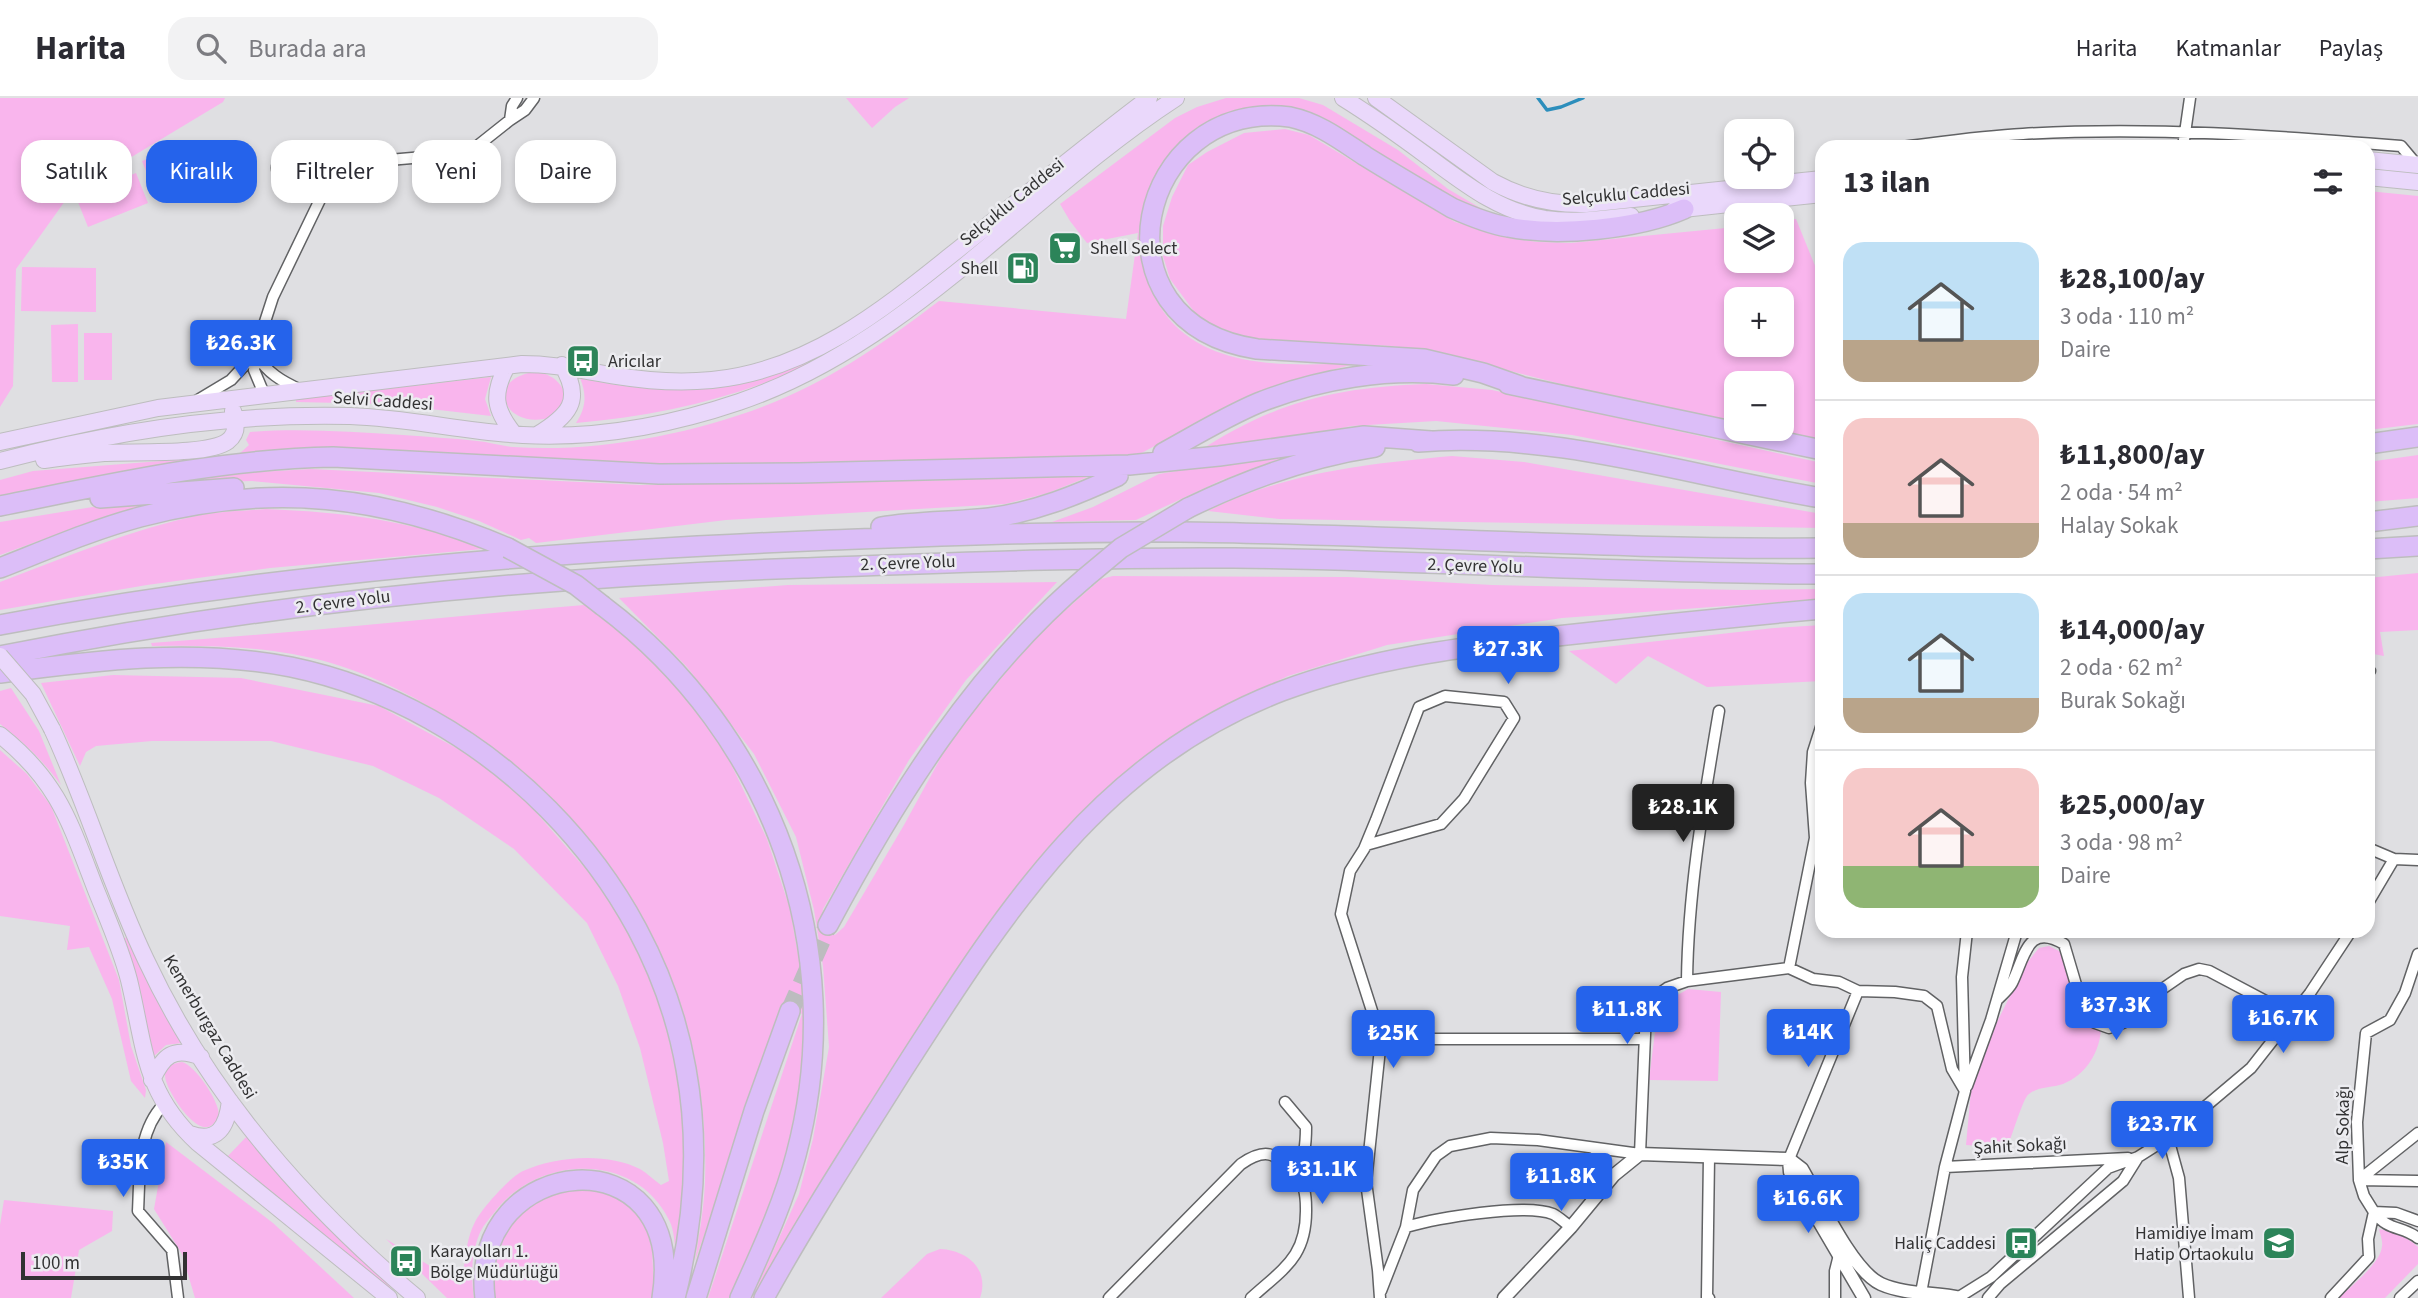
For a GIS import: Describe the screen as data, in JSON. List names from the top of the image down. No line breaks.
{"streets":{"highway":["2. Çevre Yolu"],"main road":["Selçuklu Caddesi","Selvi Caddesi","Kemerburgaz Caddesi"],"street":["Alp Sokağı","Şahit Sokağı"]},"crossings":[["Selçuklu Caddesi","Selvi Caddesi"],["2. Çevre Yolu","Kemerburgaz Caddesi"]],"places":{"supermarket":["Shell Select"],"fuel station":["Shell"],"bus stop":["Aricılar","Haliç Caddesi","Karayolları 1. Bölge Müdürlüğü"],"school or university":["Hamidiye İmam Hatip Ortaokulu"]},"scale_bar":"100 m","page":{"header":"Harita","search":"Burada ara","nav":["Harita","Katmanlar","Paylaş"],"map_buttons":["+","−"],"chip":["Satılık","Kiralık","Filtreler","Yeni","Daire"],"heading":"13 ilan","list":[{"name":"₺28,100/ay","note":"3 oda · 110 m² · Daire"},{"name":"₺11,800/ay","note":"2 oda · 54 m² · Halay Sokak"},{"name":"₺14,000/ay","note":"2 oda · 62 m² · Burak Sokağı"},{"name":"₺25,000/ay","note":"3 oda · 98 m² · Daire"}],"price":["₺26.3K","₺27.3K","₺28.1K","₺37.3K","₺11.8K","₺16.7K","₺14K","₺25K","₺23.7K","₺35K","₺31.1K","₺11.8K","₺16.6K"],"scale":"100 m"}}
